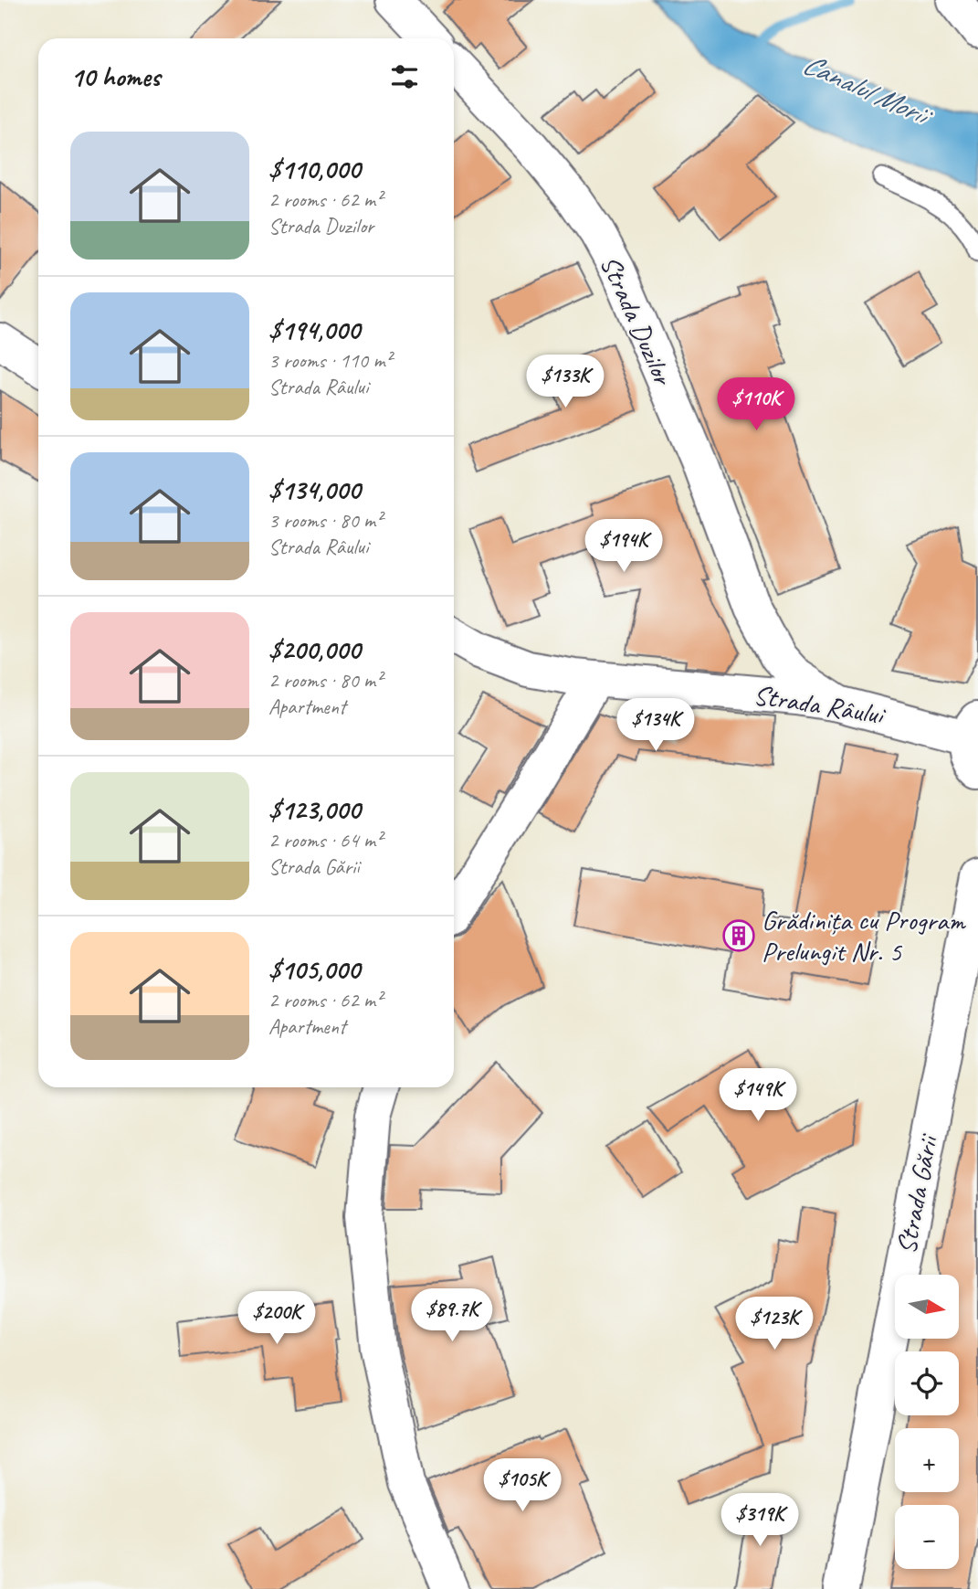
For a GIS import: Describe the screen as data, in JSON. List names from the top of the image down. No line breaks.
{"streets":{"street":["Strada Duzilor","Strada Râului","Strada Gării"]},"crossings":[["Strada Duzilor","Strada Râului"]],"water":["Canalul Morii"],"places":{"building":["Grădinița cu Program Prelungit Nr. 5"]},"north":"right","page":{"heading":"10 homes","list":[{"name":"$110,000","note":"2 rooms · 62 m² · Strada Duzilor"},{"name":"$194,000","note":"3 rooms · 110 m² · Strada Râului"},{"name":"$134,000","note":"3 rooms · 80 m² · Strada Râului"},{"name":"$200,000","note":"2 rooms · 80 m² · Apartment"},{"name":"$123,000","note":"2 rooms · 64 m² · Strada Gării"},{"name":"$105,000","note":"2 rooms · 62 m² · Apartment"}],"price":["$133K","$110K","$194K","$134K","$149K","$89.7K","$200K","$123K","$105K","$319K"],"map_buttons":["+","−"]}}
